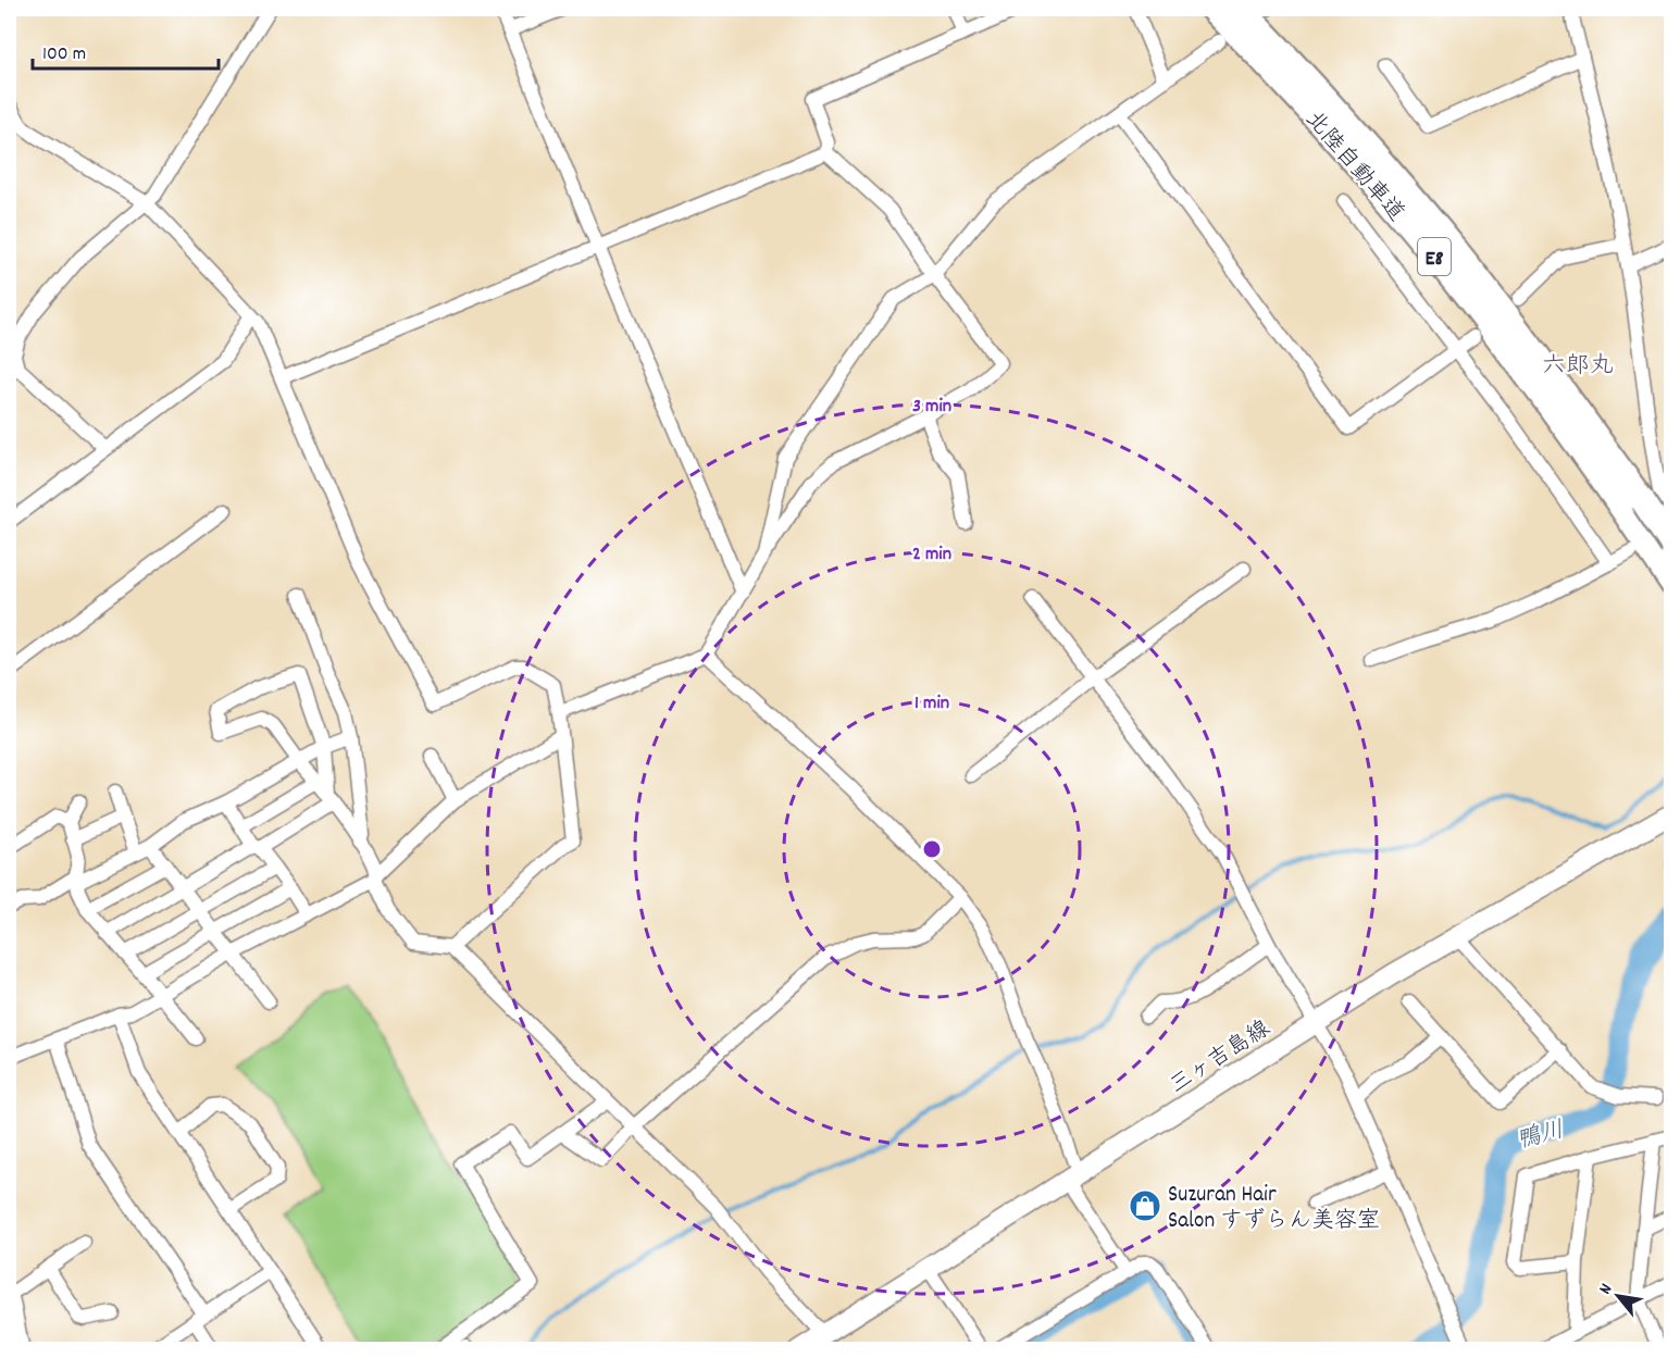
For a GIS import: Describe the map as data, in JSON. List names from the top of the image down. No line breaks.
{"streets":{"highway":["北陸自動車道","E8"],"main road":["三ヶ吉島線"]},"districts":["六郎丸"],"water":["鴨川"],"places":{"shop":["Suzuran Hair Salon すずらん美容室"]},"scale_bar":"100 m","north":"top left","rings":["3 min","2 min","1 min"]}
